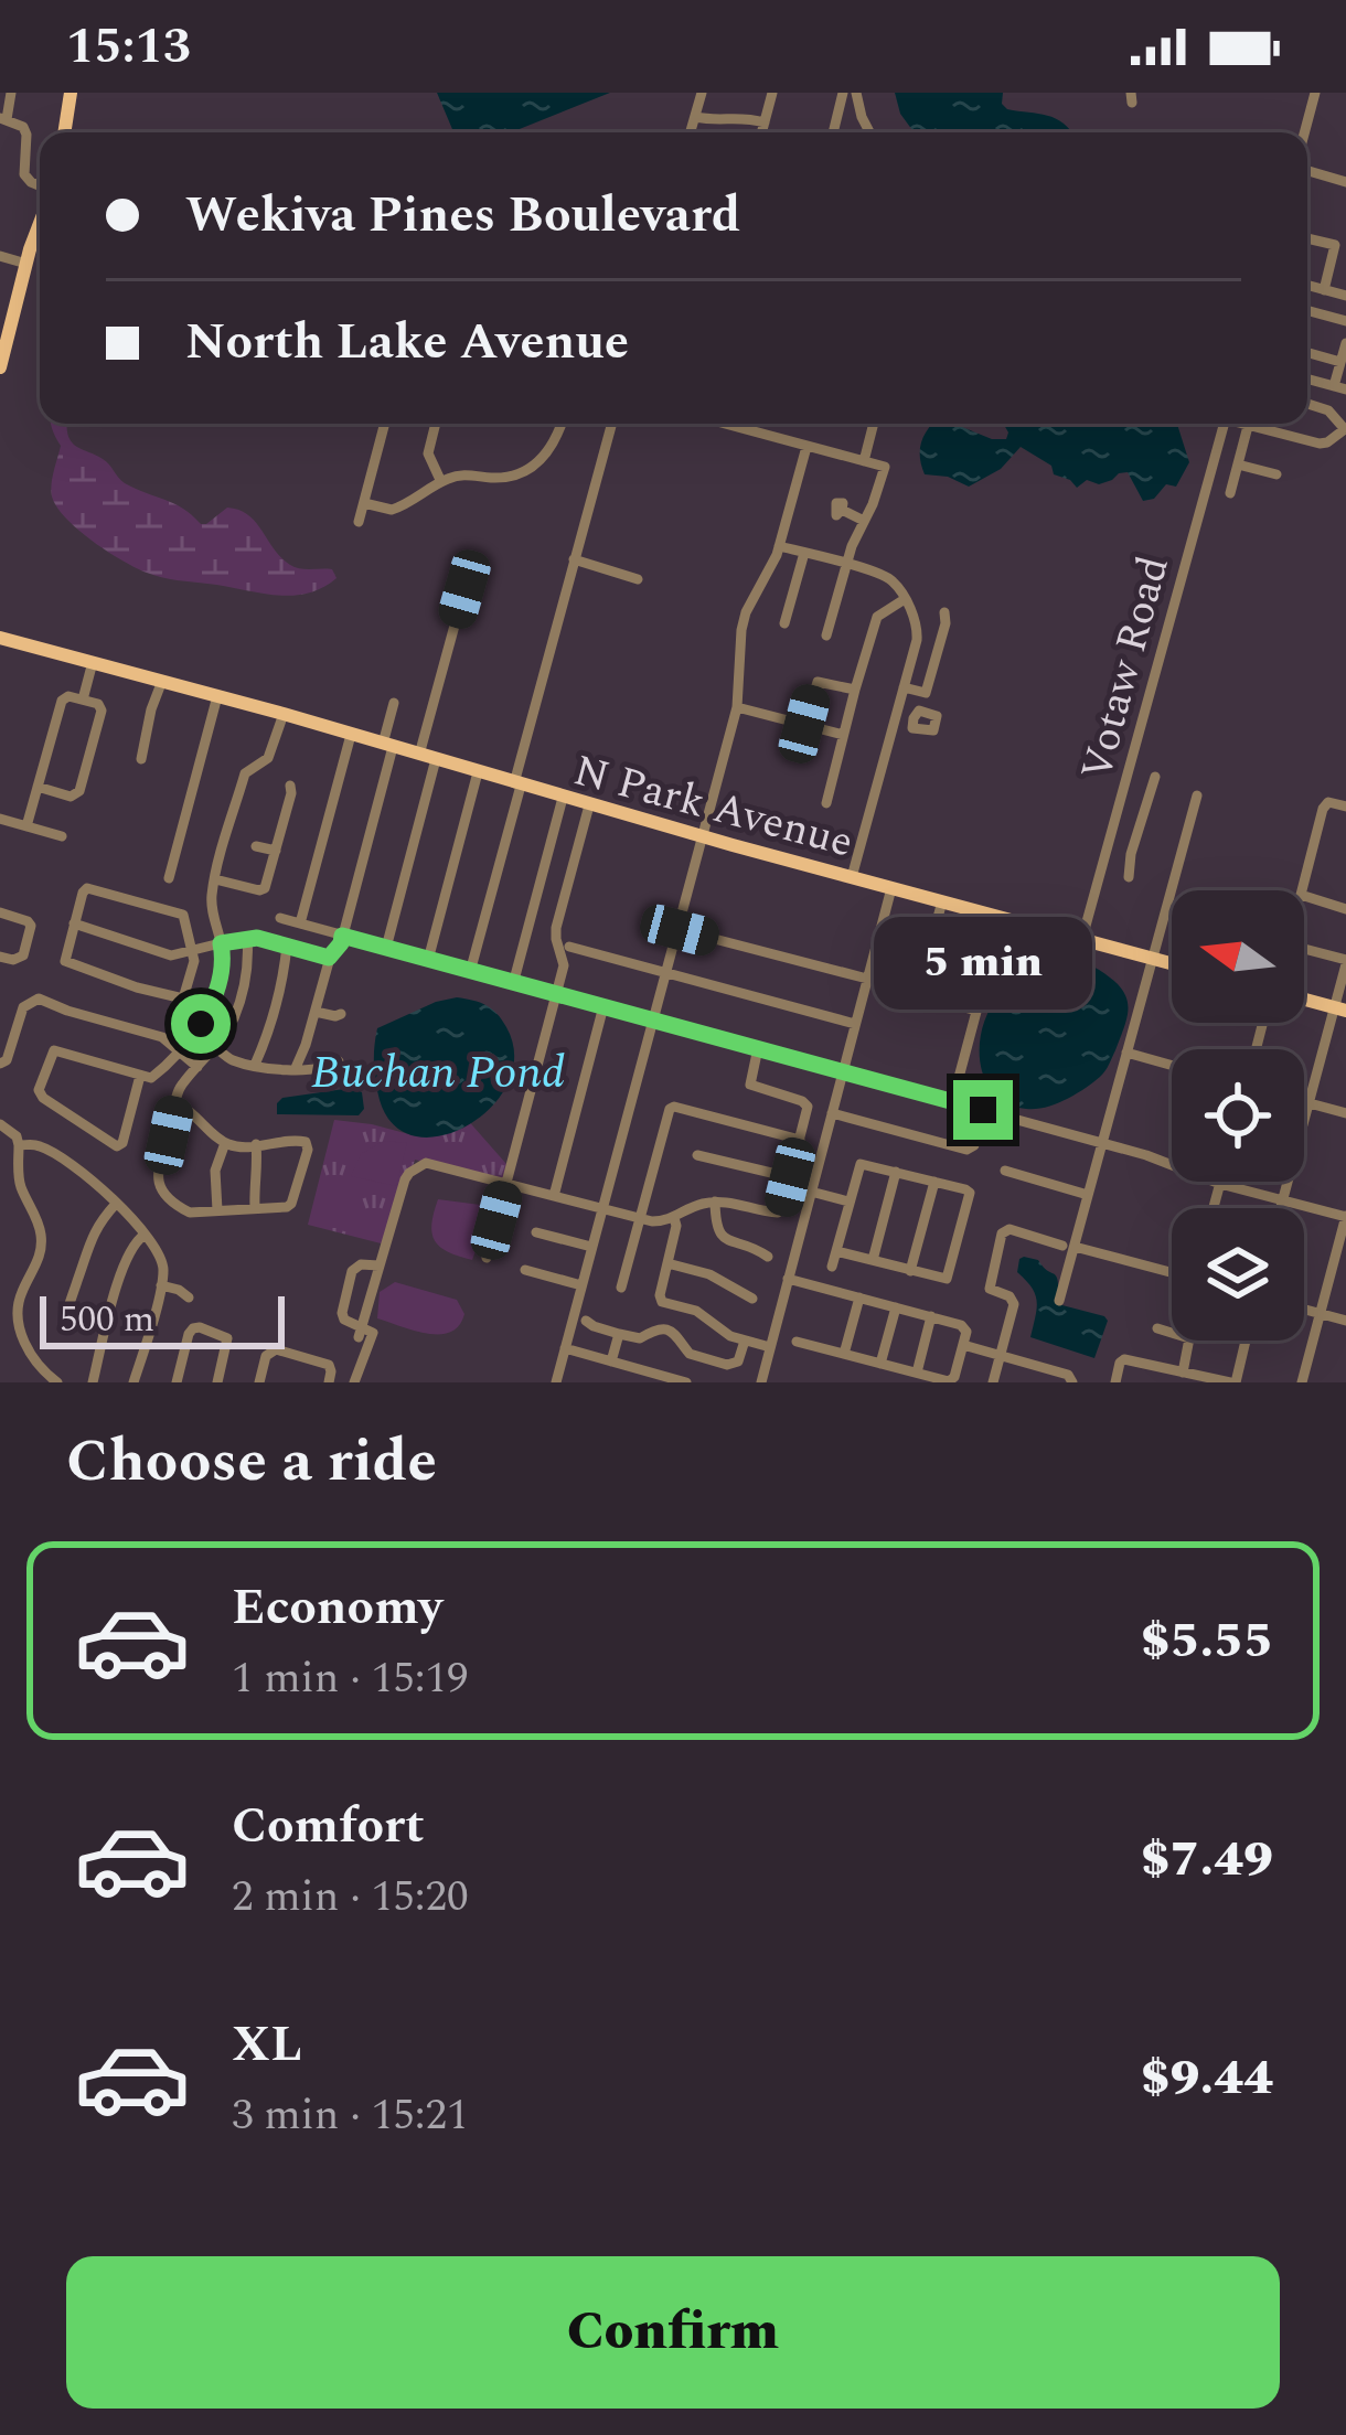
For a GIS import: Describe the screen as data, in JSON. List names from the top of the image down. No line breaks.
{"streets":{"main road":["N Park Avenue"],"street":["Votaw Road"]},"crossings":[["Votaw Road","N Park Avenue"]],"water":["Buchan Pond"],"scale_bar":"500 m","north":"left","page":{"status":"15:13","banner":["Wekiva Pines Boulevard","North Lake Avenue"],"bubble":"5 min","scale":"500 m","heading":"Choose a ride","list":[{"name":"Economy","note":"1 min · 15:19","value":"$5.55"},{"name":"Comfort","note":"2 min · 15:20","value":"$7.49"},{"name":"XL","note":"3 min · 15:21","value":"$9.44"}],"buttons":"Confirm"}}
